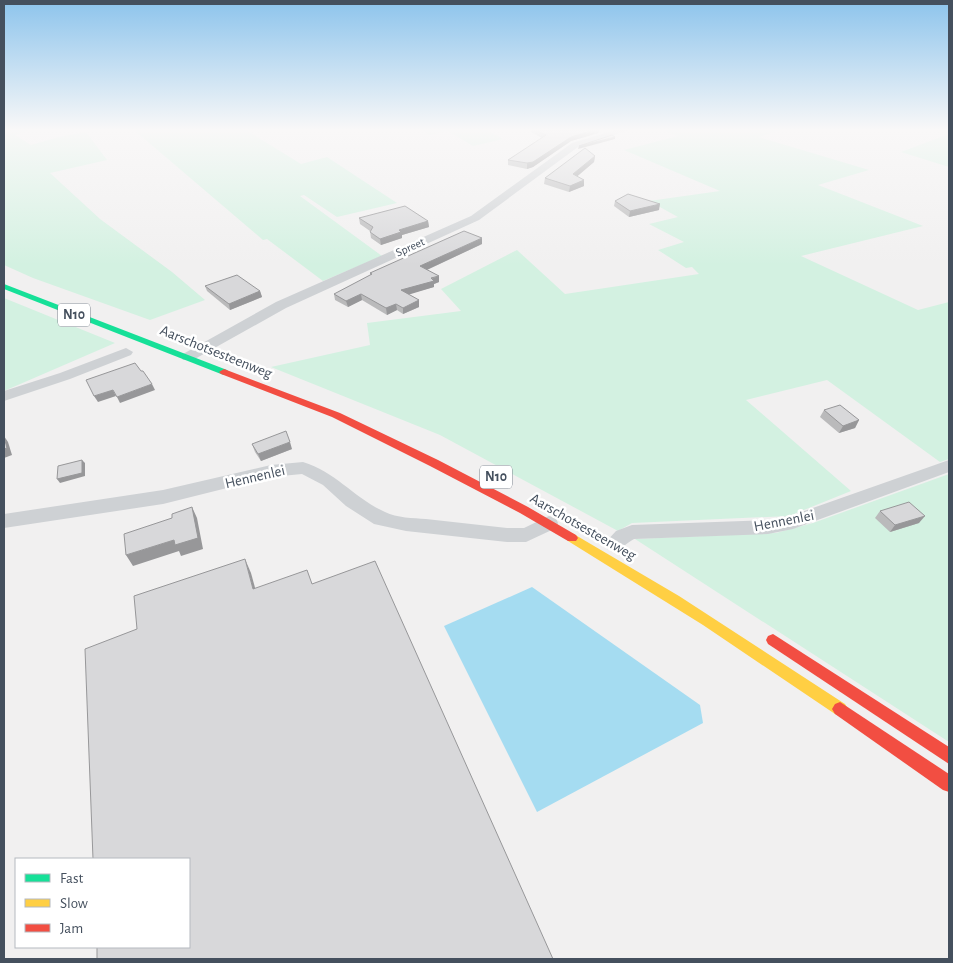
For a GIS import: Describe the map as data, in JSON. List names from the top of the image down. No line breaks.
{"streets":{"main road":["N10","Aarschotsesteenweg"],"street":["Spreet","Hennenlei"]},"crossings":[["Spreet","Aarschotsesteenweg"],["Aarschotsesteenweg","Hennenlei"]],"legend":["Fast","Slow","Jam"]}
